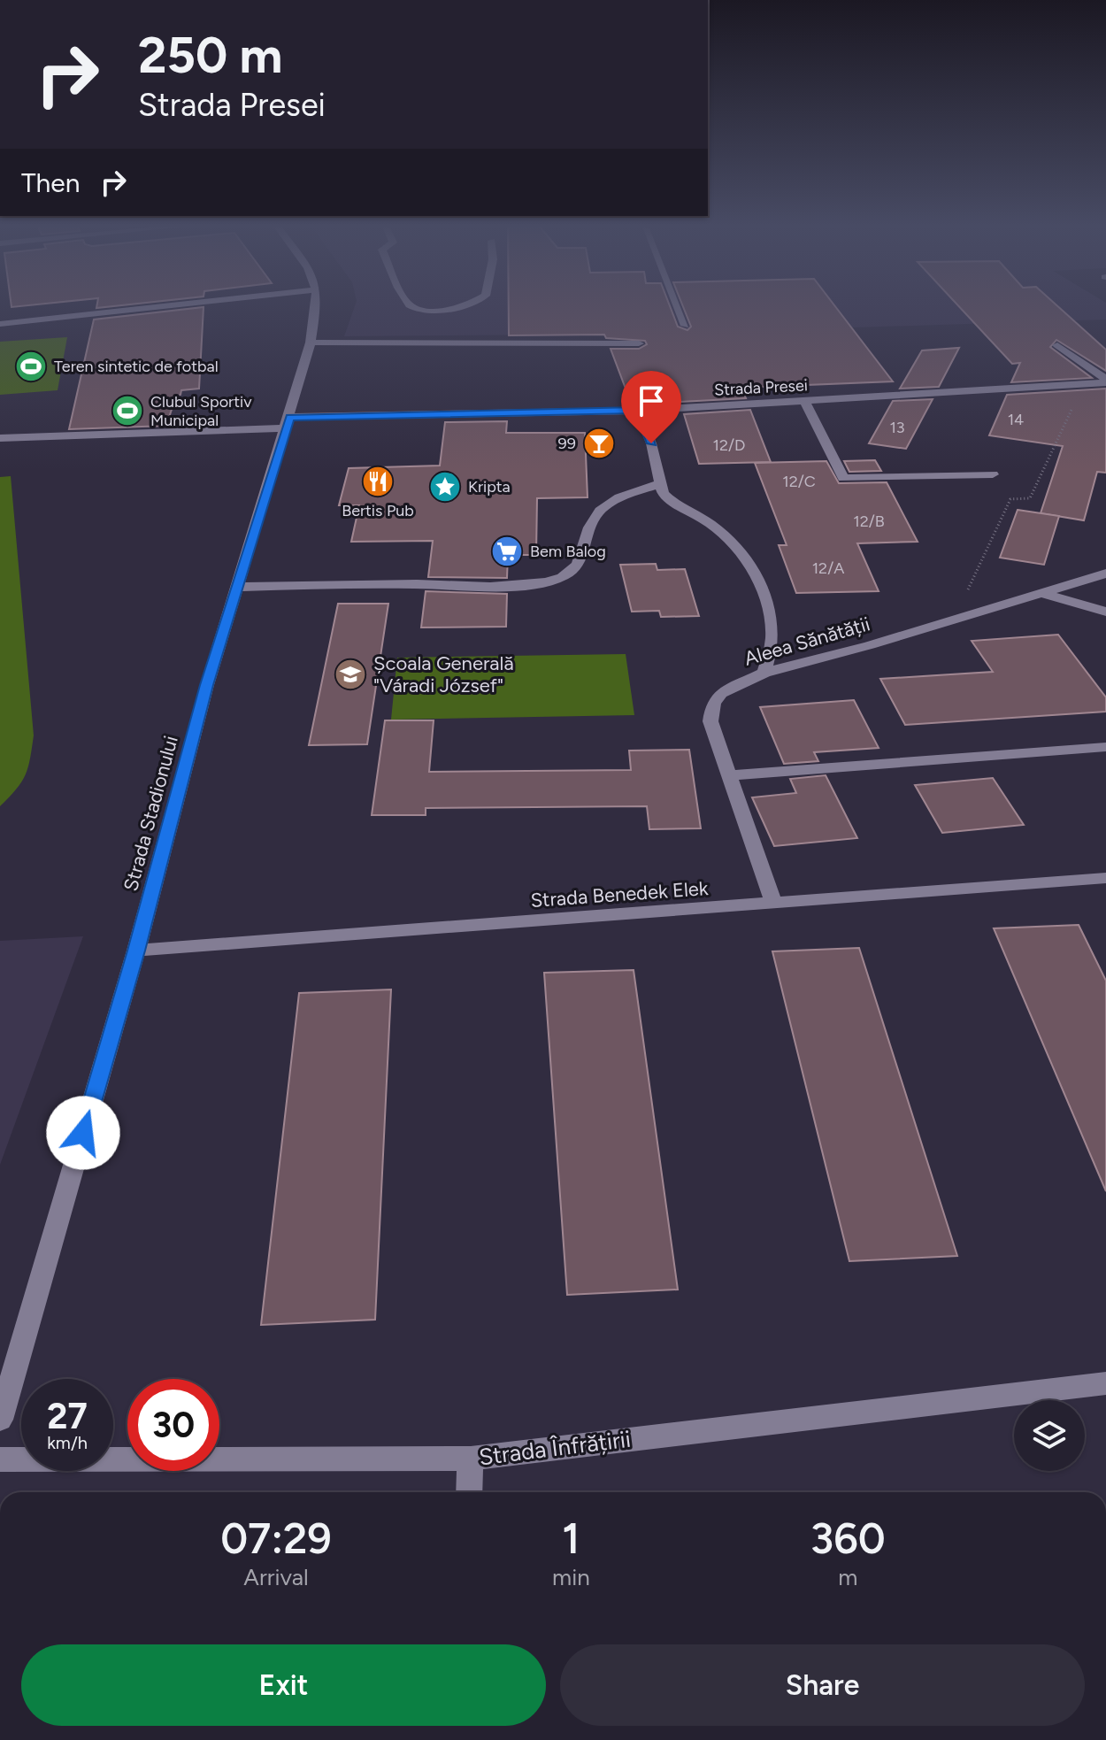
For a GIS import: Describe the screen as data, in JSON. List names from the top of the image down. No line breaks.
{"streets":{"street":["Strada Presei","Aleea Sănătății","Strada Stadionului","Strada Benedek Elek","Strada Înfrățirii"]},"crossings":[["Strada Presei","Strada Stadionului"],["Aleea Sănătății","Strada Benedek Elek"],["Strada Stadionului","Strada Benedek Elek"]],"places":{"sports":["Teren sintetic de fotbal","Clubul Sportiv Municipal"],"bar":["99"],"restaurant":["Bertis Pub"],"place":["Kripta"],"supermarket":["Bem Balog"],"school or university":["Școala Generală \"Váradi József\""]},"house_numbers":["14","13","12/D","12/C","12/B","12/A"],"page":{"turn":["250 m","Strada Presei"],"then":"Then","speed":"27 km/h","limit":"30","eta":["07:29","Arrival","1","min","360","m"],"buttons":["Exit","Share"]}}
